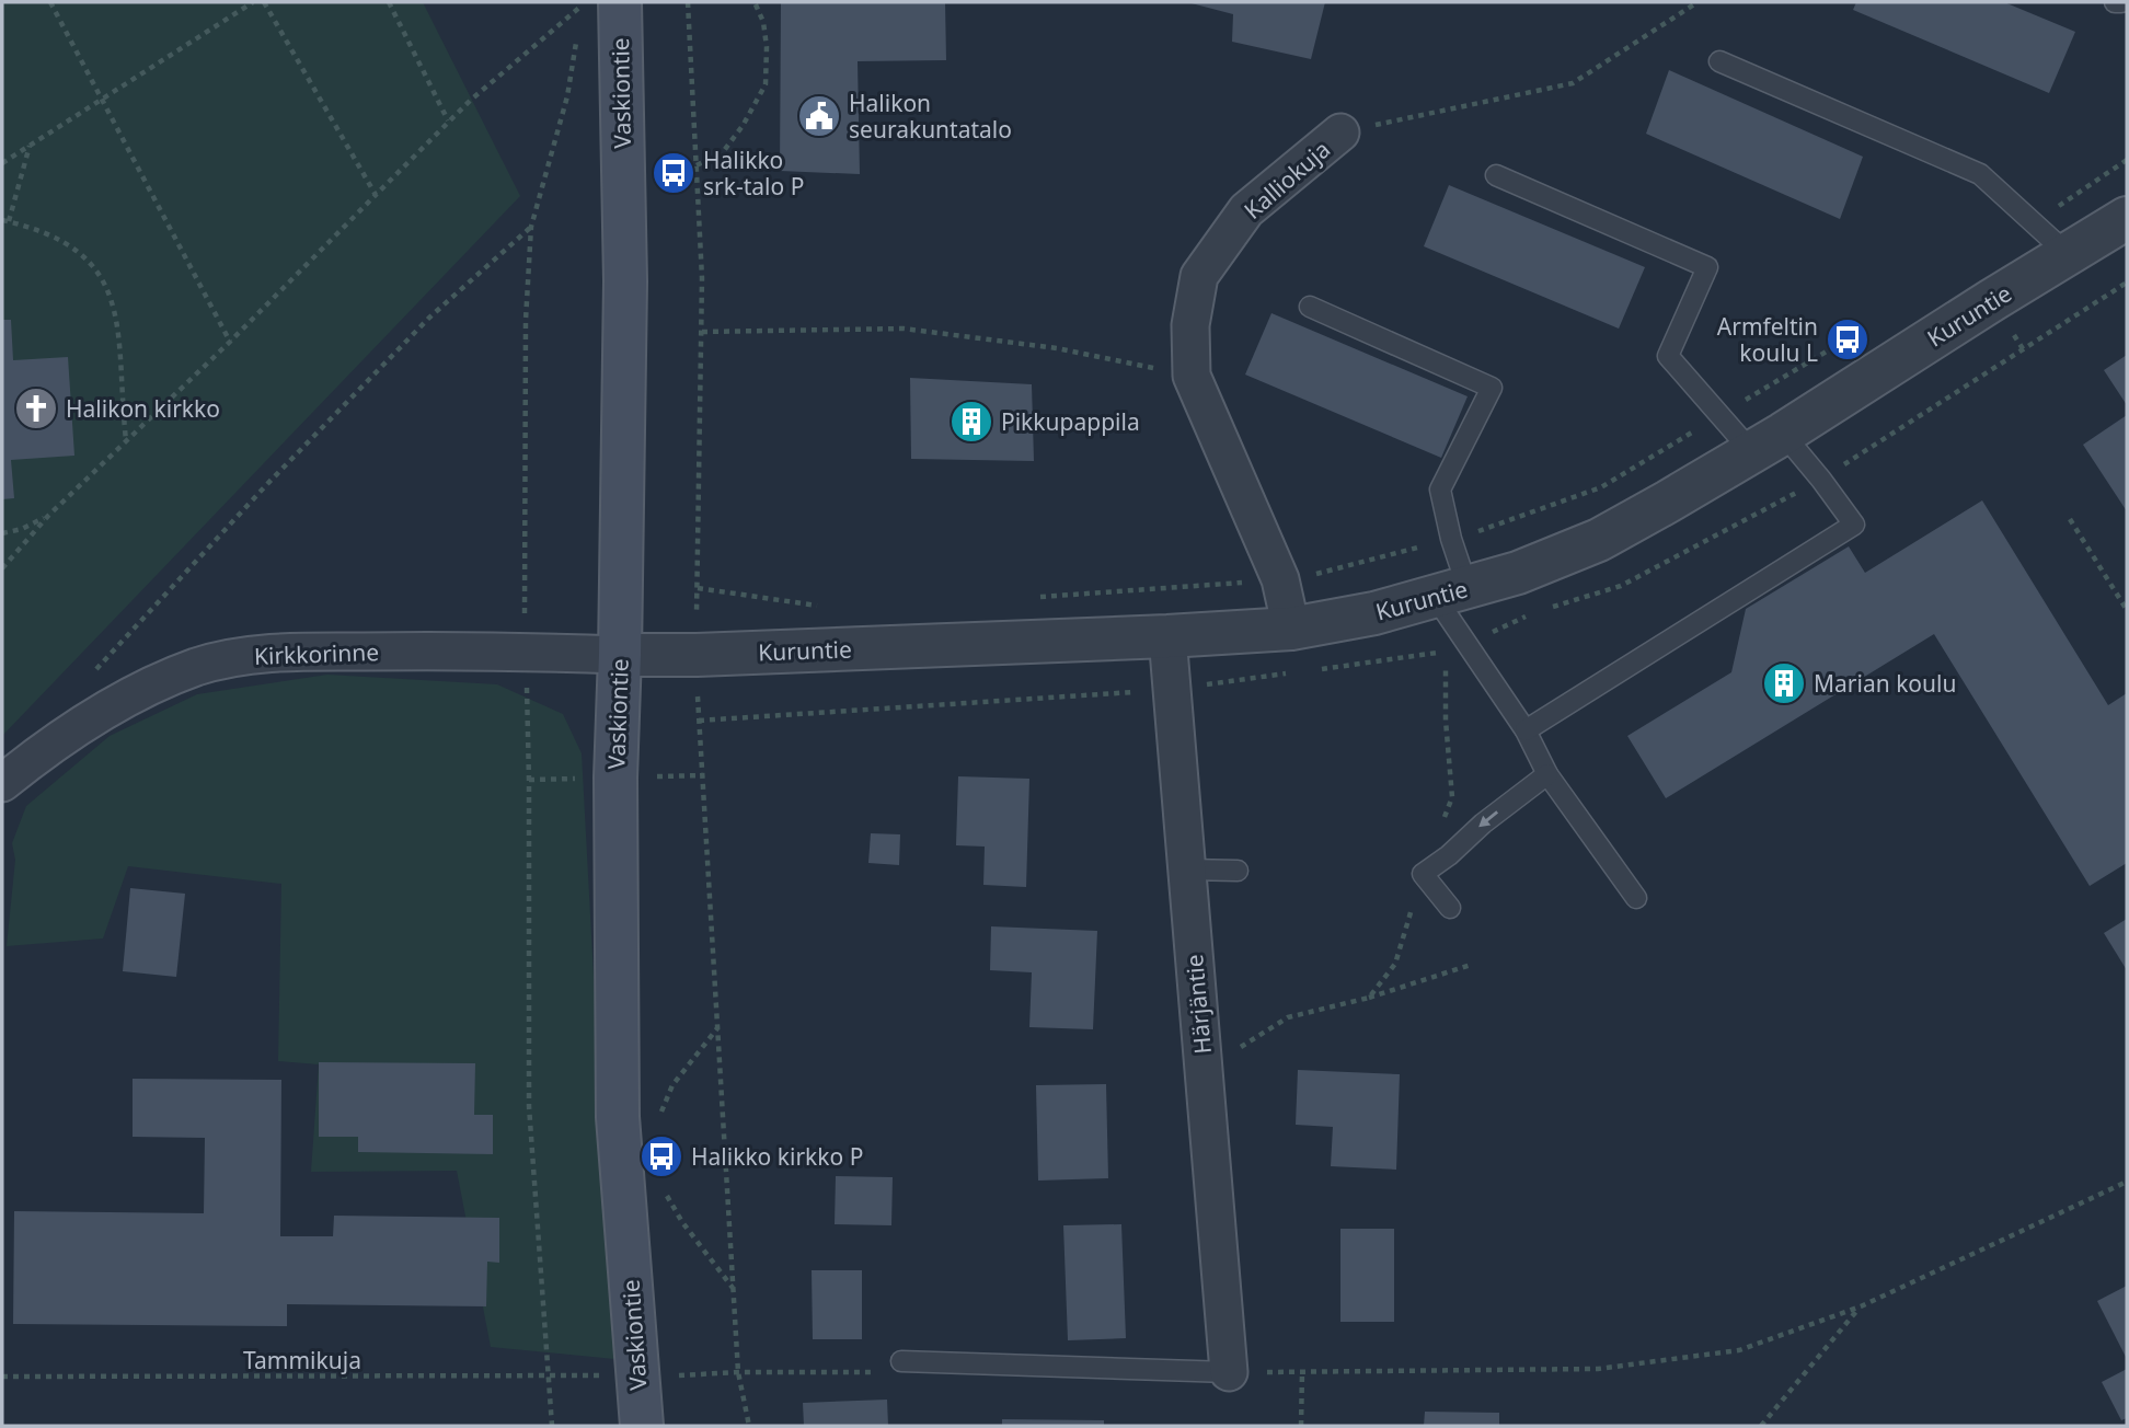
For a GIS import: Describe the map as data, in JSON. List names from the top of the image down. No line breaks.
{"streets":{"main road":["Vaskiontie"],"street":["Kalliokuja","Kuruntie","Kirkkorinne","Härjäntie"],"path":["Tammikuja"]},"crossings":[["Vaskiontie","Kuruntie"],["Vaskiontie","Kirkkorinne"],["Kalliokuja","Kuruntie"],["Kuruntie","Kirkkorinne"],["Kuruntie","Härjäntie"]],"places":{"public building":["Halikon seurakuntatalo"],"bus stop":["Halikko srk-talo P","Armfeltin koulu L","Halikko kirkko P"],"church":["Halikon kirkko"],"building":["Pikkupappila","Marian koulu"]}}
